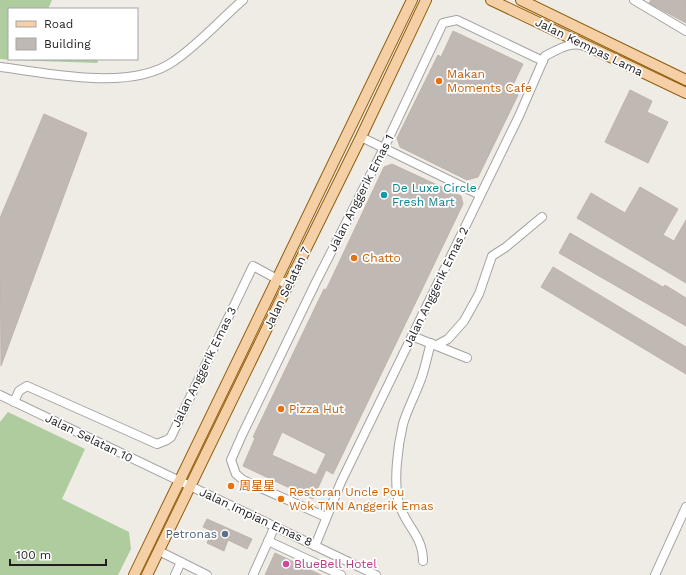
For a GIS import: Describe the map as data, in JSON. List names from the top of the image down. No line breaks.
{"streets":{"main road":["Jalan Kempas Lama","Jalan Selatan 7"],"street":["Jalan Anggerik Emas 1","Jalan Anggerik Emas 2","Jalan Anggerik Emas 3","Jalan Selatan 10","Jalan Impian Emas 8"]},"crossings":[["Jalan Anggerik Emas 1","Jalan Anggerik Emas 2"],["Jalan Anggerik Emas 2","Jalan Impian Emas 8"],["Jalan Selatan 7","Jalan Anggerik Emas 3"],["Jalan Selatan 7","Jalan Selatan 10"],["Jalan Selatan 7","Jalan Impian Emas 8"],["Jalan Anggerik Emas 3","Jalan Selatan 10"],["Jalan Selatan 10","Jalan Impian Emas 8"]],"places":["Makan Moments Cafe","De Luxe Circle Fresh Mart","Chatto","Pizza Hut","周星星","Restoran Uncle Pou Wok TMN Anggerik Emas","Petronas","BlueBell Hotel"],"legend":["Road","Building"],"scale_bar":"100 m"}
